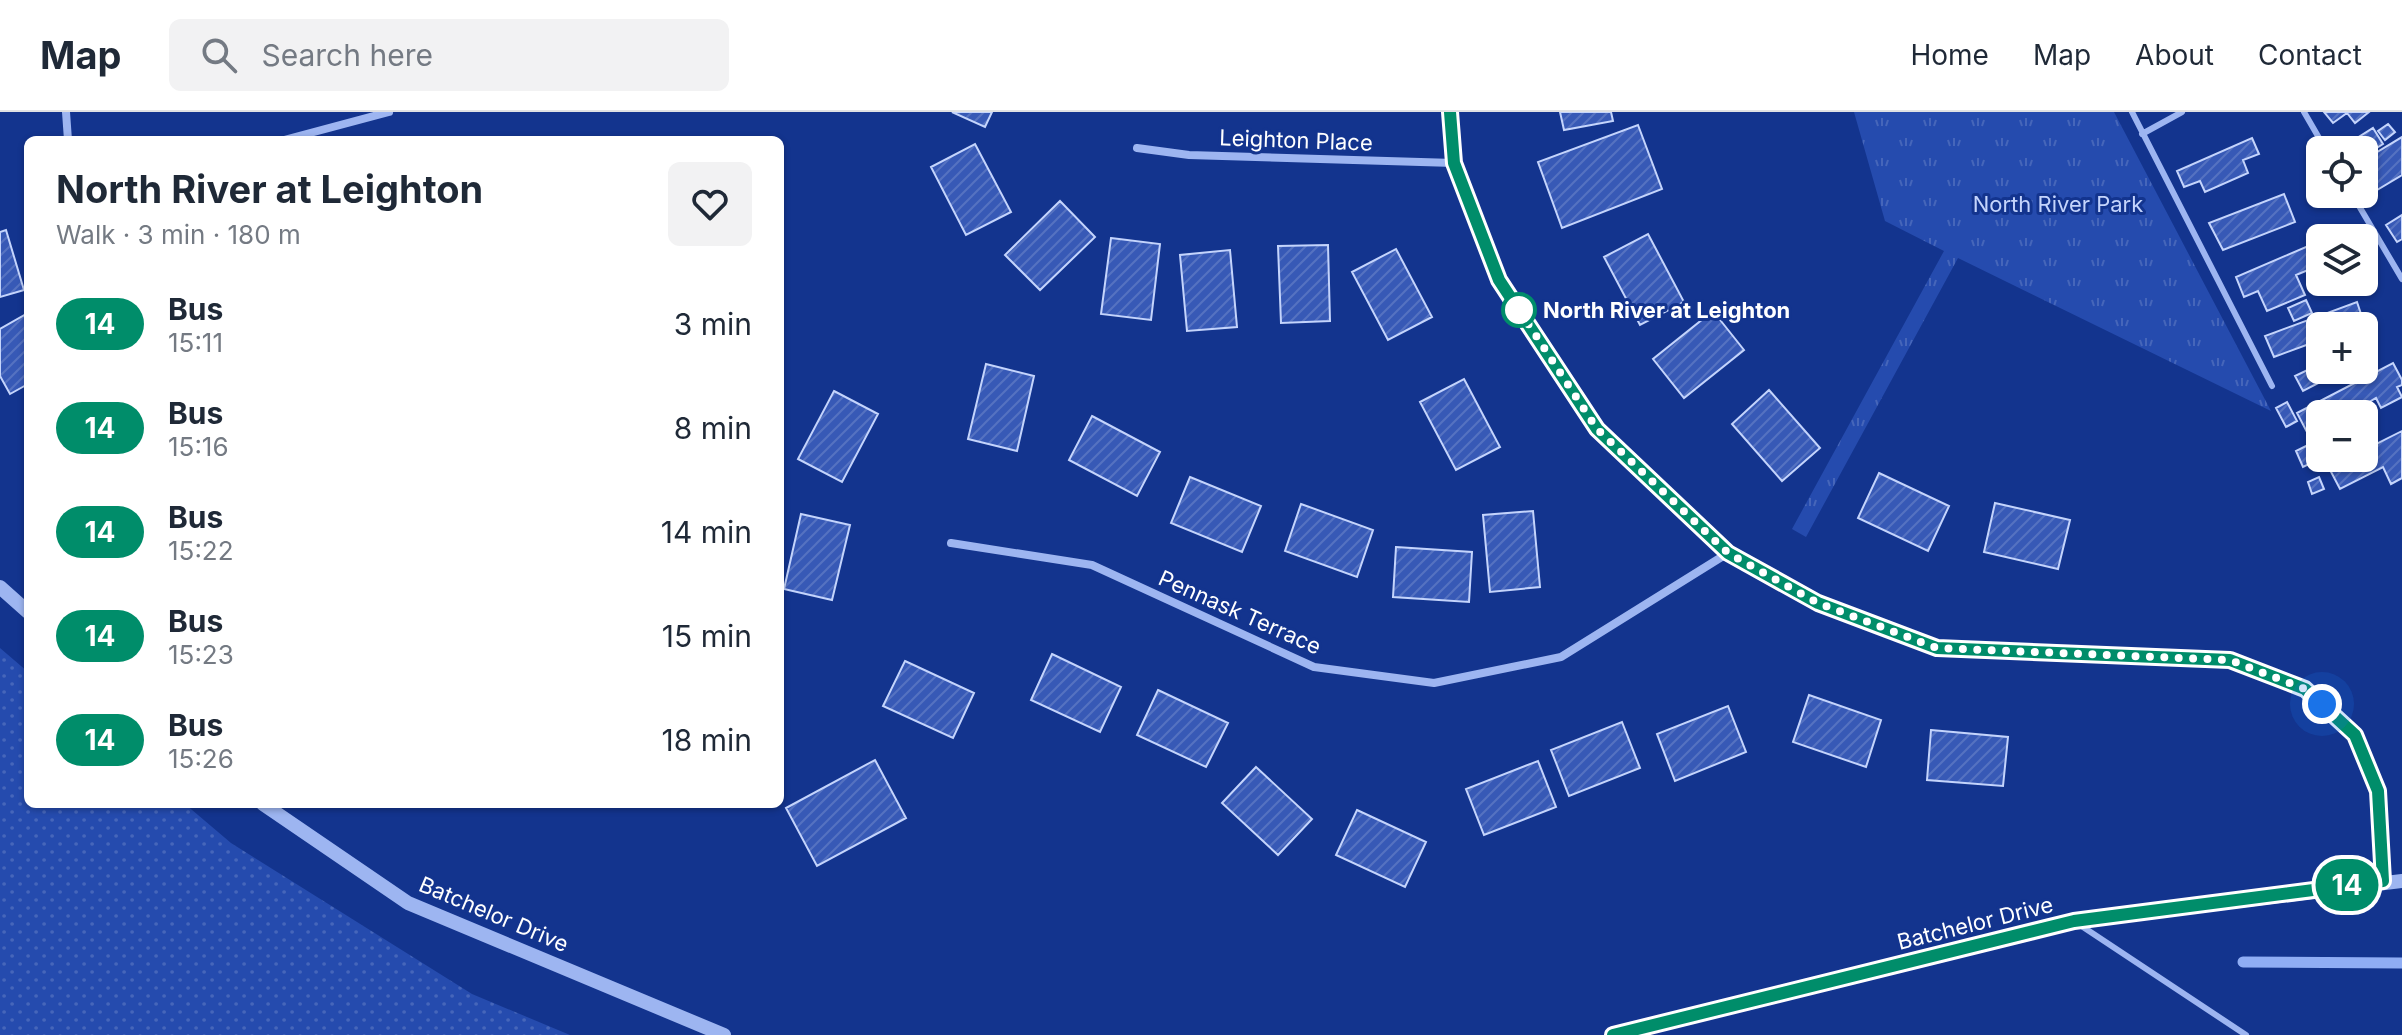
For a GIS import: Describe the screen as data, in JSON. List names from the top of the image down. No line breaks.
{"streets":{"street":["Leighton Place","Pennask Terrace","Batchelor Drive"]},"parks":["North River Park"],"places":["North River at Leighton"],"lines":["bus line 14"],"page":{"header":"Map","search":"Search here","nav":["Home","Map","About","Contact"],"on_map":"14","map_buttons":["+","−"],"heading":["North River at Leighton","Walk · 3 min · 180 m"],"list":[{"mark":"14","name":"Bus","note":"15:11","value":"3 min"},{"mark":"14","name":"Bus","note":"15:16","value":"8 min"},{"mark":"14","name":"Bus","note":"15:22","value":"14 min"},{"mark":"14","name":"Bus","note":"15:23","value":"15 min"},{"mark":"14","name":"Bus","note":"15:26","value":"18 min"}]}}
